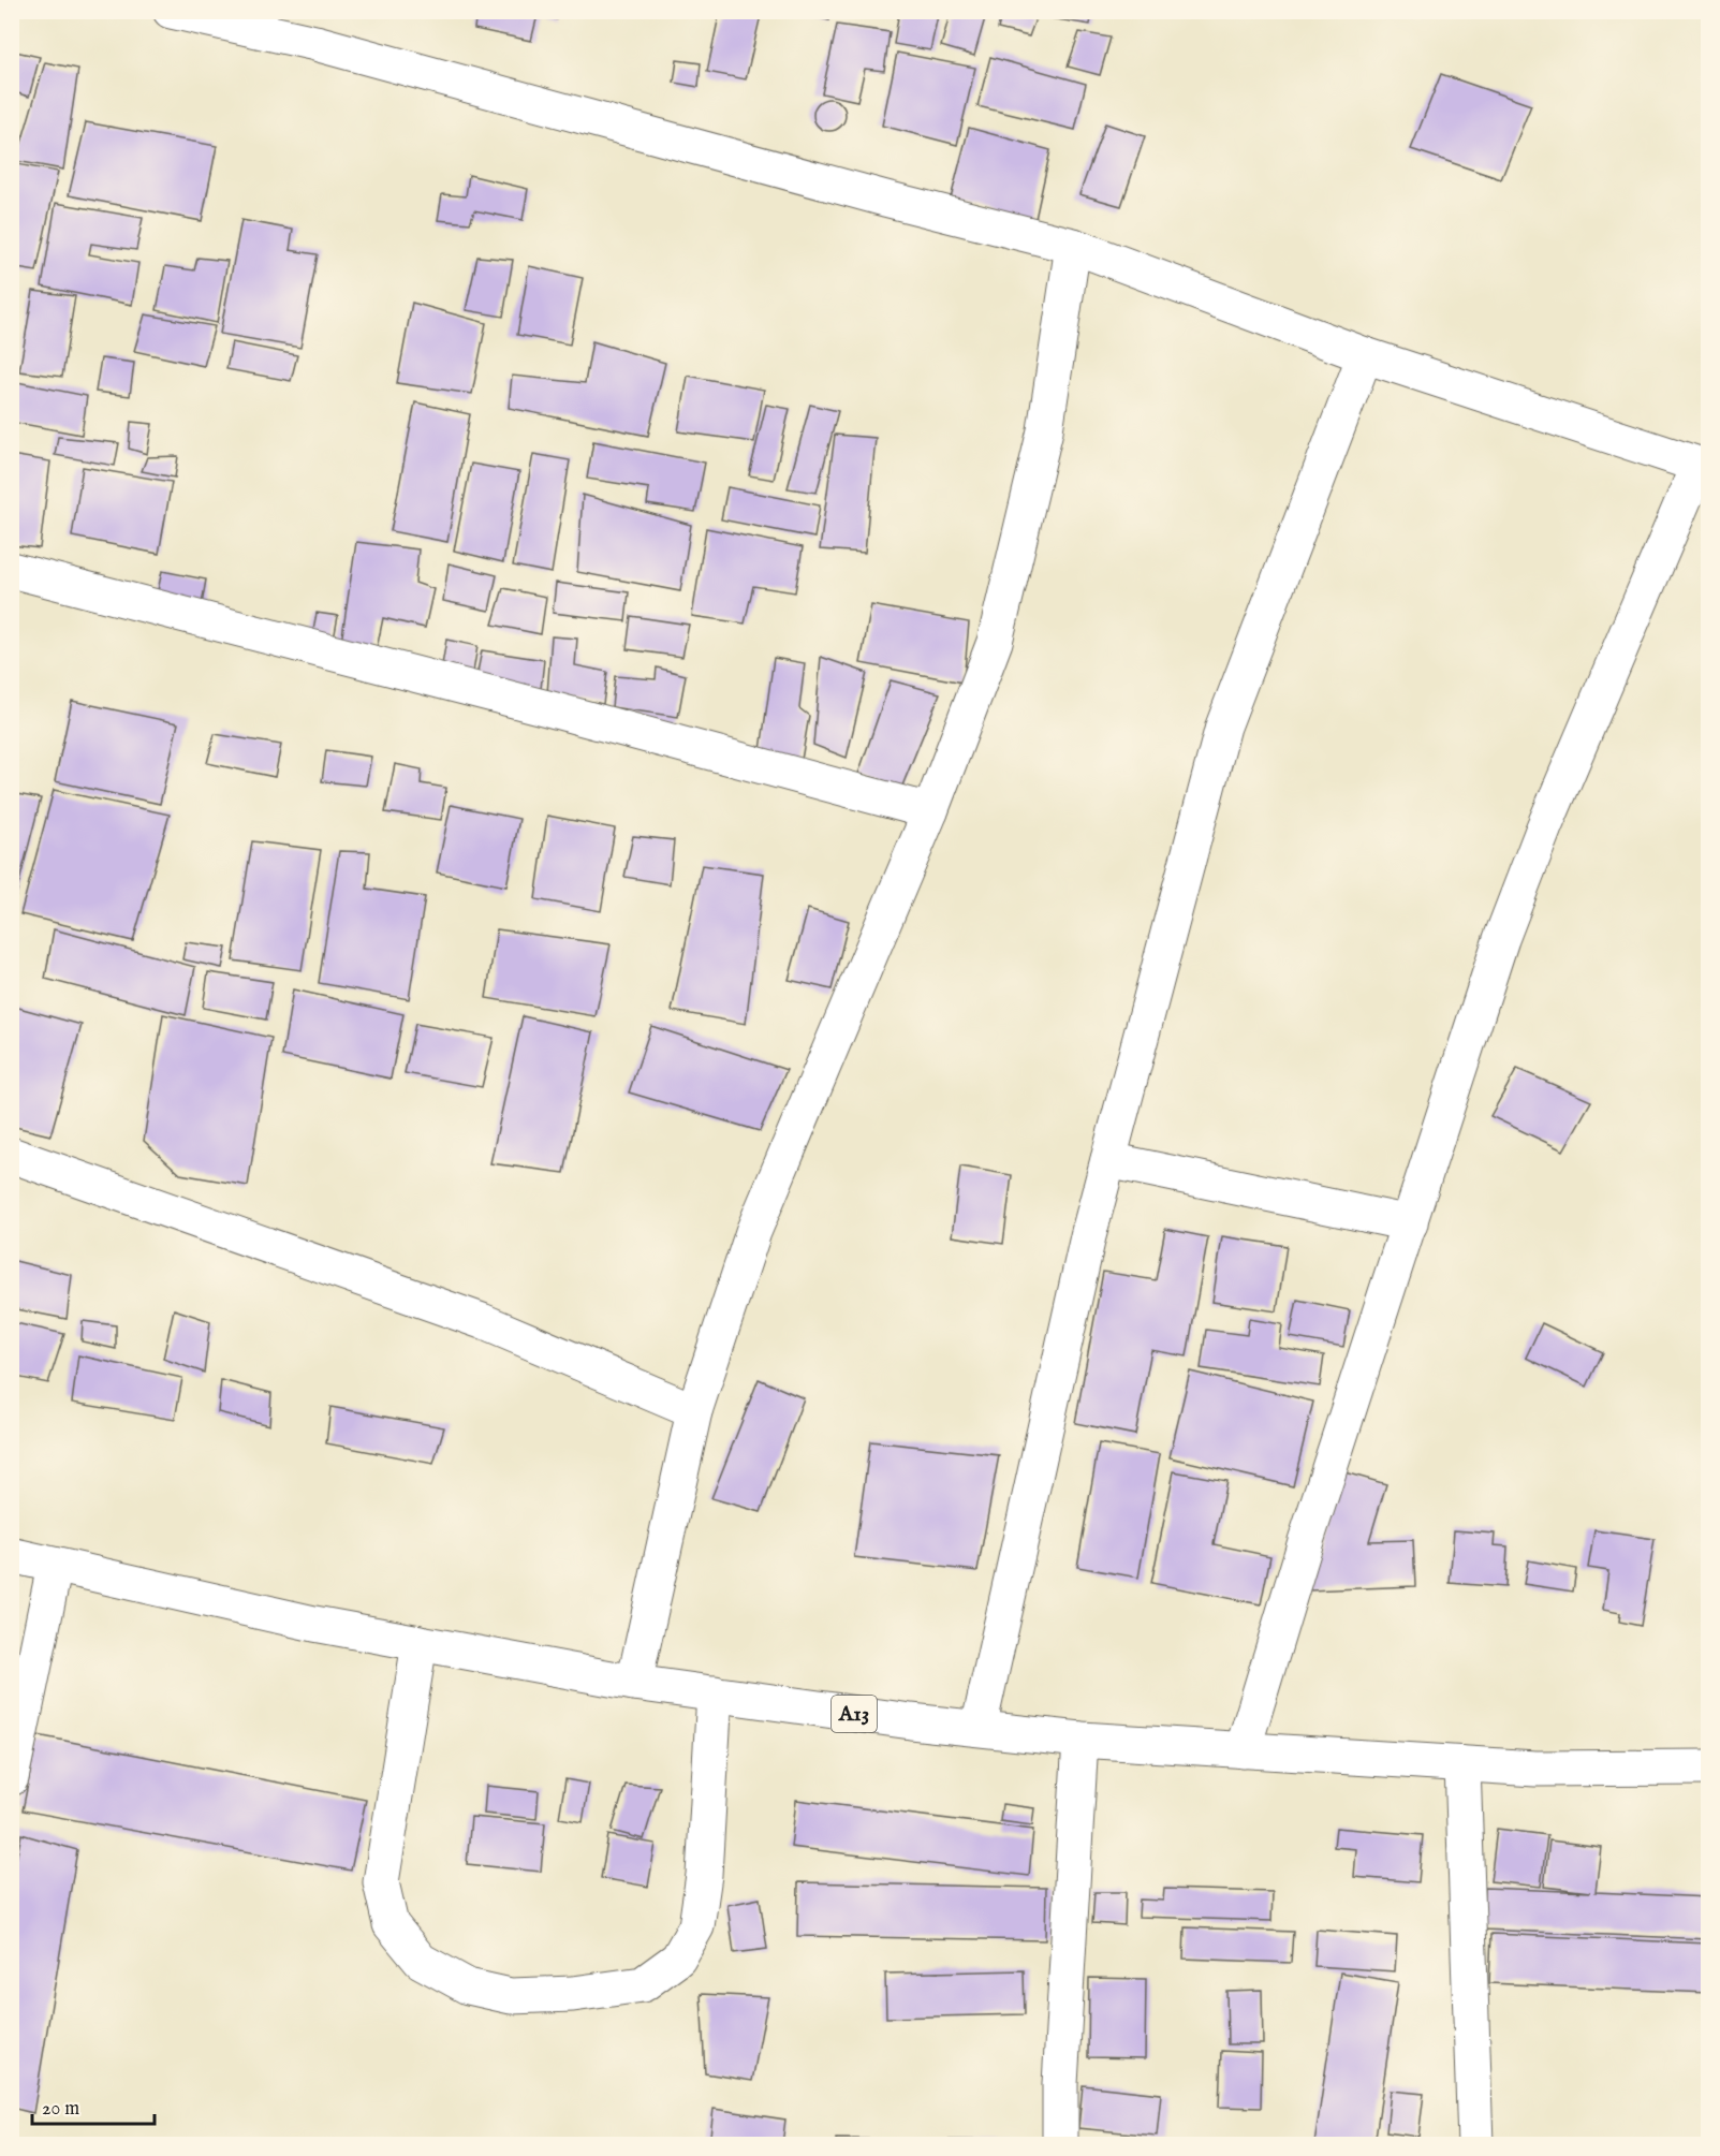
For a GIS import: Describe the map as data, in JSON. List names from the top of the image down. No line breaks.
{"streets":{"main road":["A13"]},"scale_bar":"20 m"}
